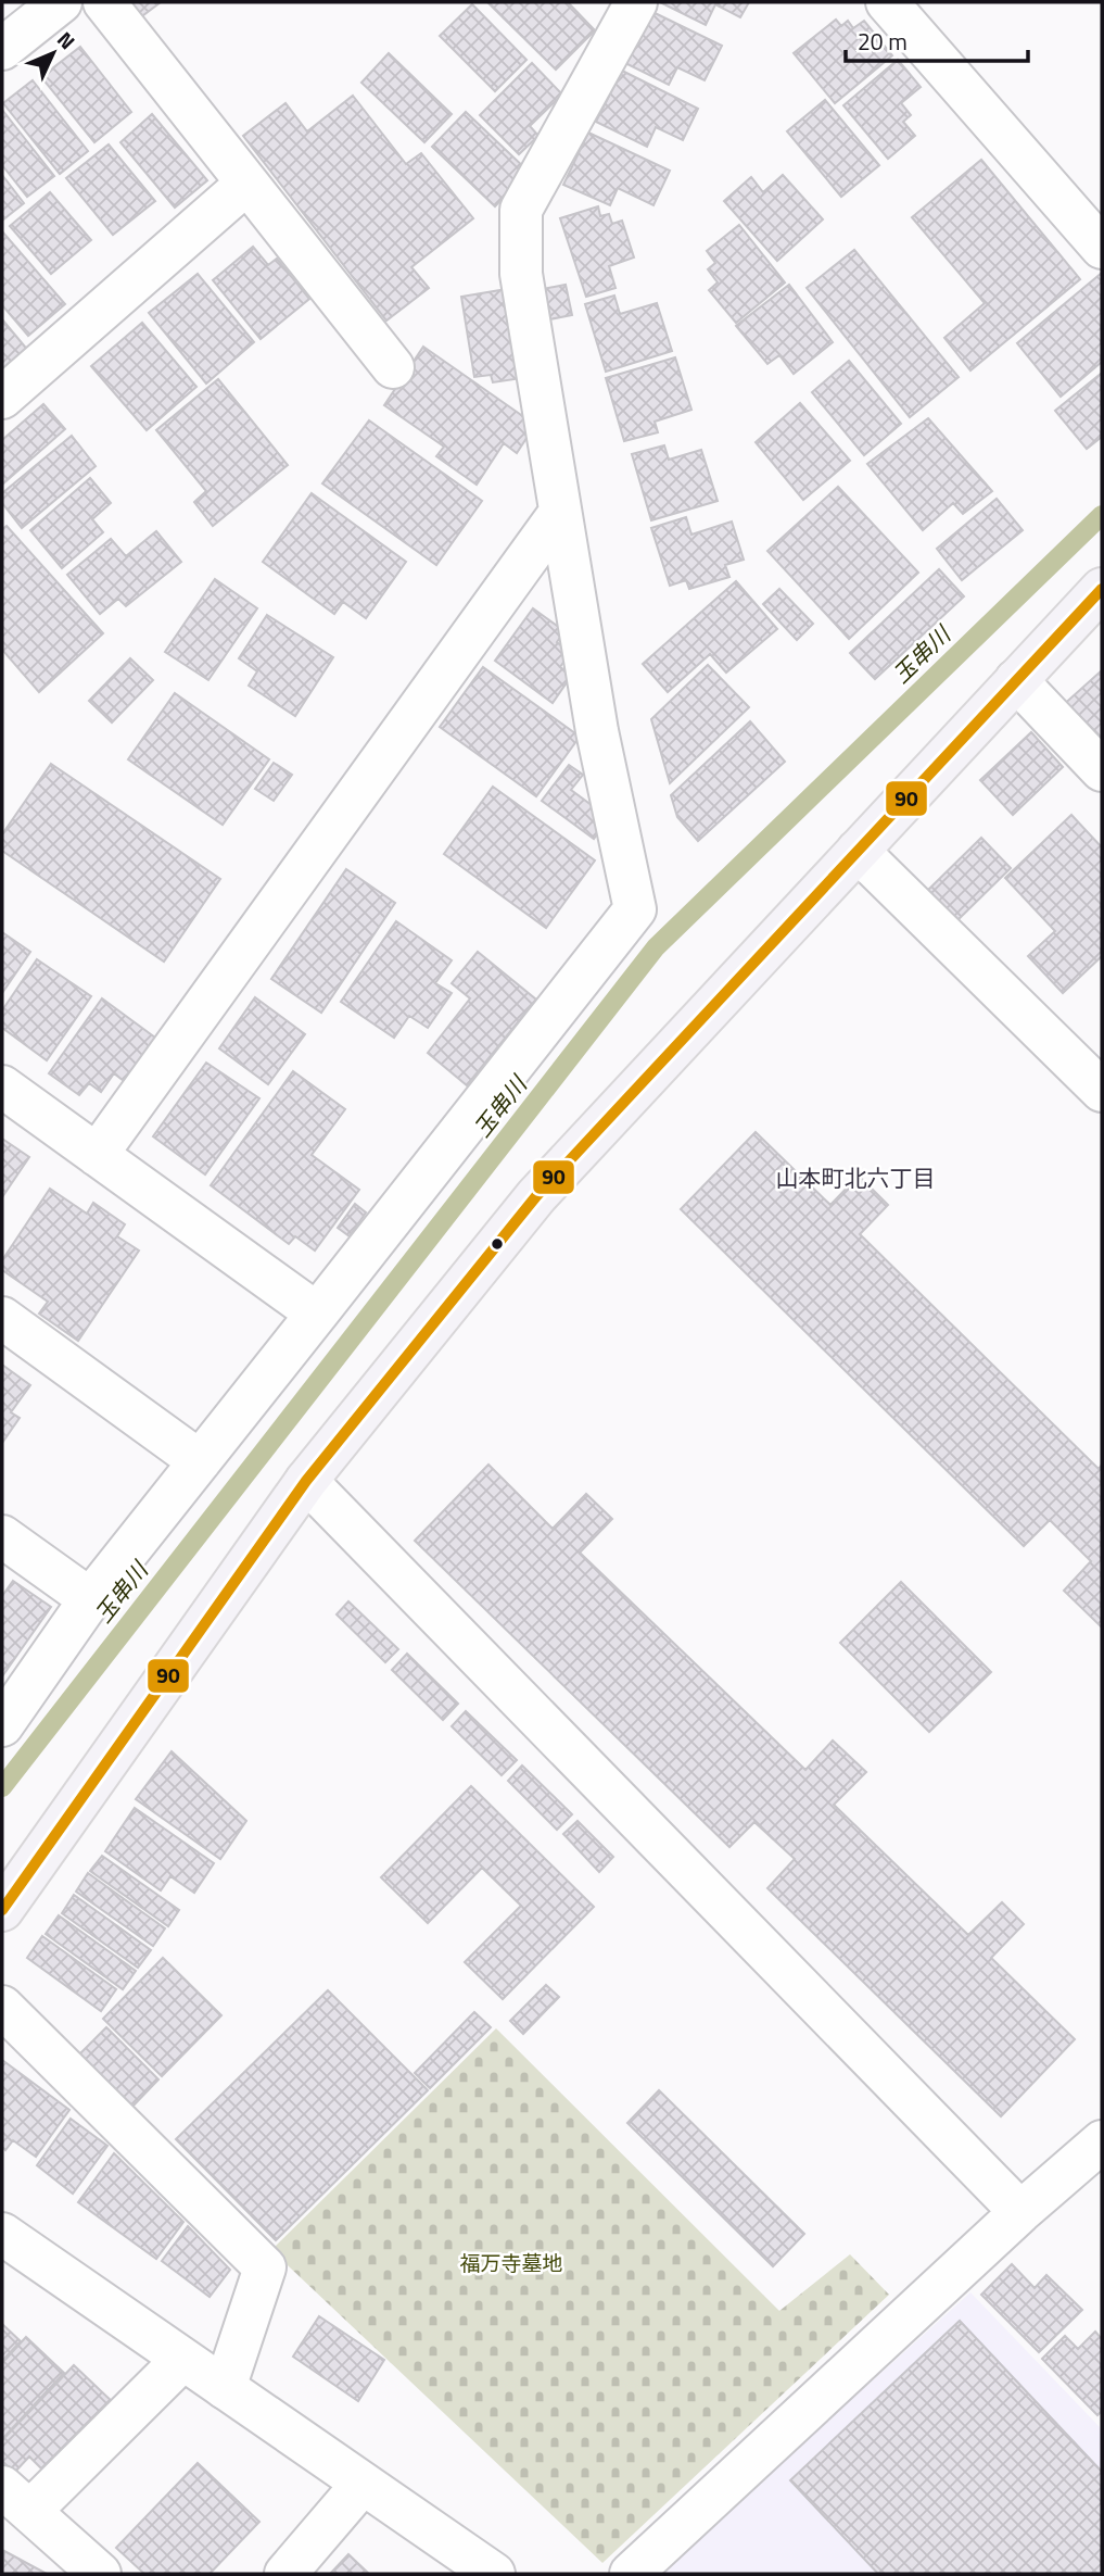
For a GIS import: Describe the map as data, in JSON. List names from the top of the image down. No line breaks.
{"districts":["山本町北六丁目"],"water":["玉串川"],"parks":["福万寺墓地"],"lines":["transit line 90"],"scale_bar":"20 m","north":"top right"}
